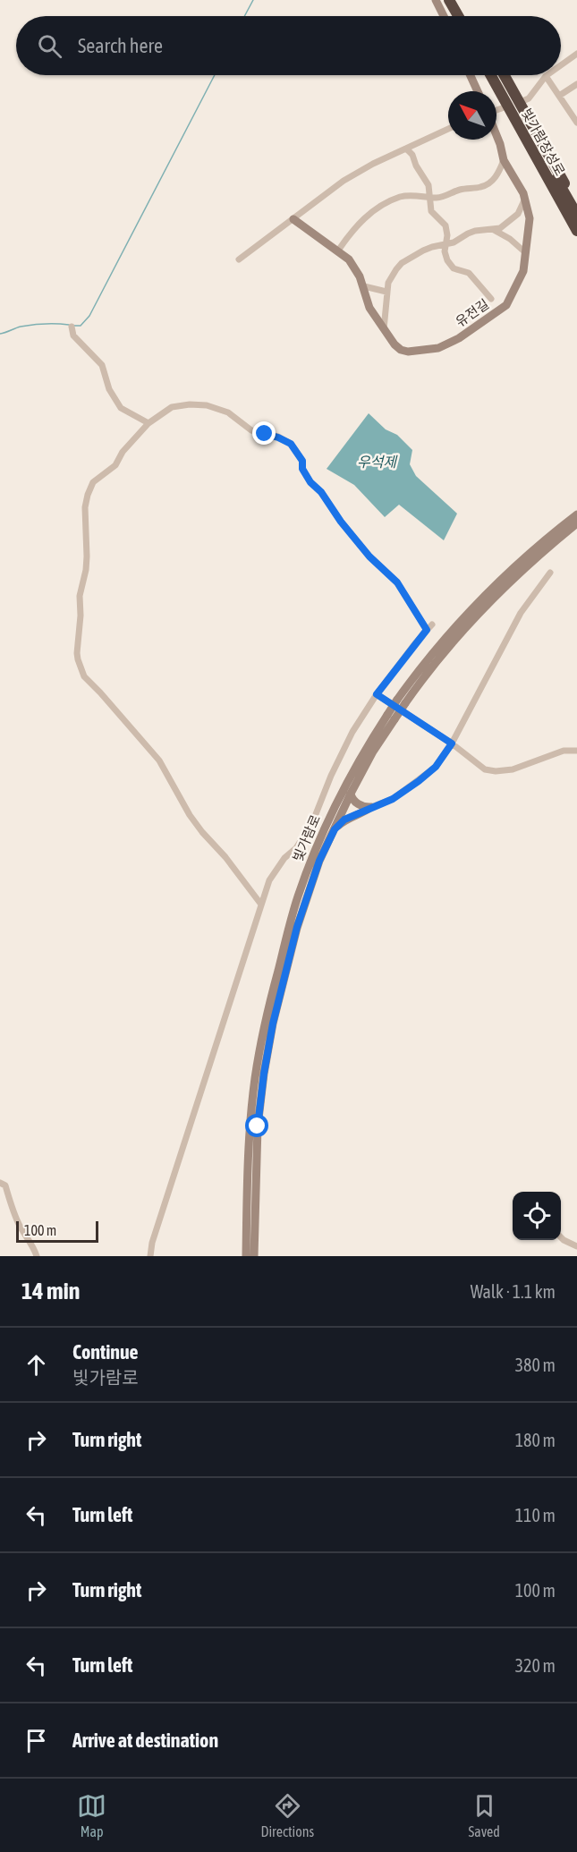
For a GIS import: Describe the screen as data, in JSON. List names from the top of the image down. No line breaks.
{"streets":{"highway":["빛가람장성로"],"main road":["유전길","빛가람로"]},"water":["우석제"],"scale_bar":"100 m","north":"top left","page":{"search":"Search here","scale":"100 m","heading":["14 min","Walk · 1.1 km"],"list":[["Continue","빛가람로","380 m"],["Turn right","180 m"],["Turn left","110 m"],["Turn right","100 m"],["Turn left","320 m"],"Arrive at destination"],"nav":["Map","Directions","Saved"]}}
